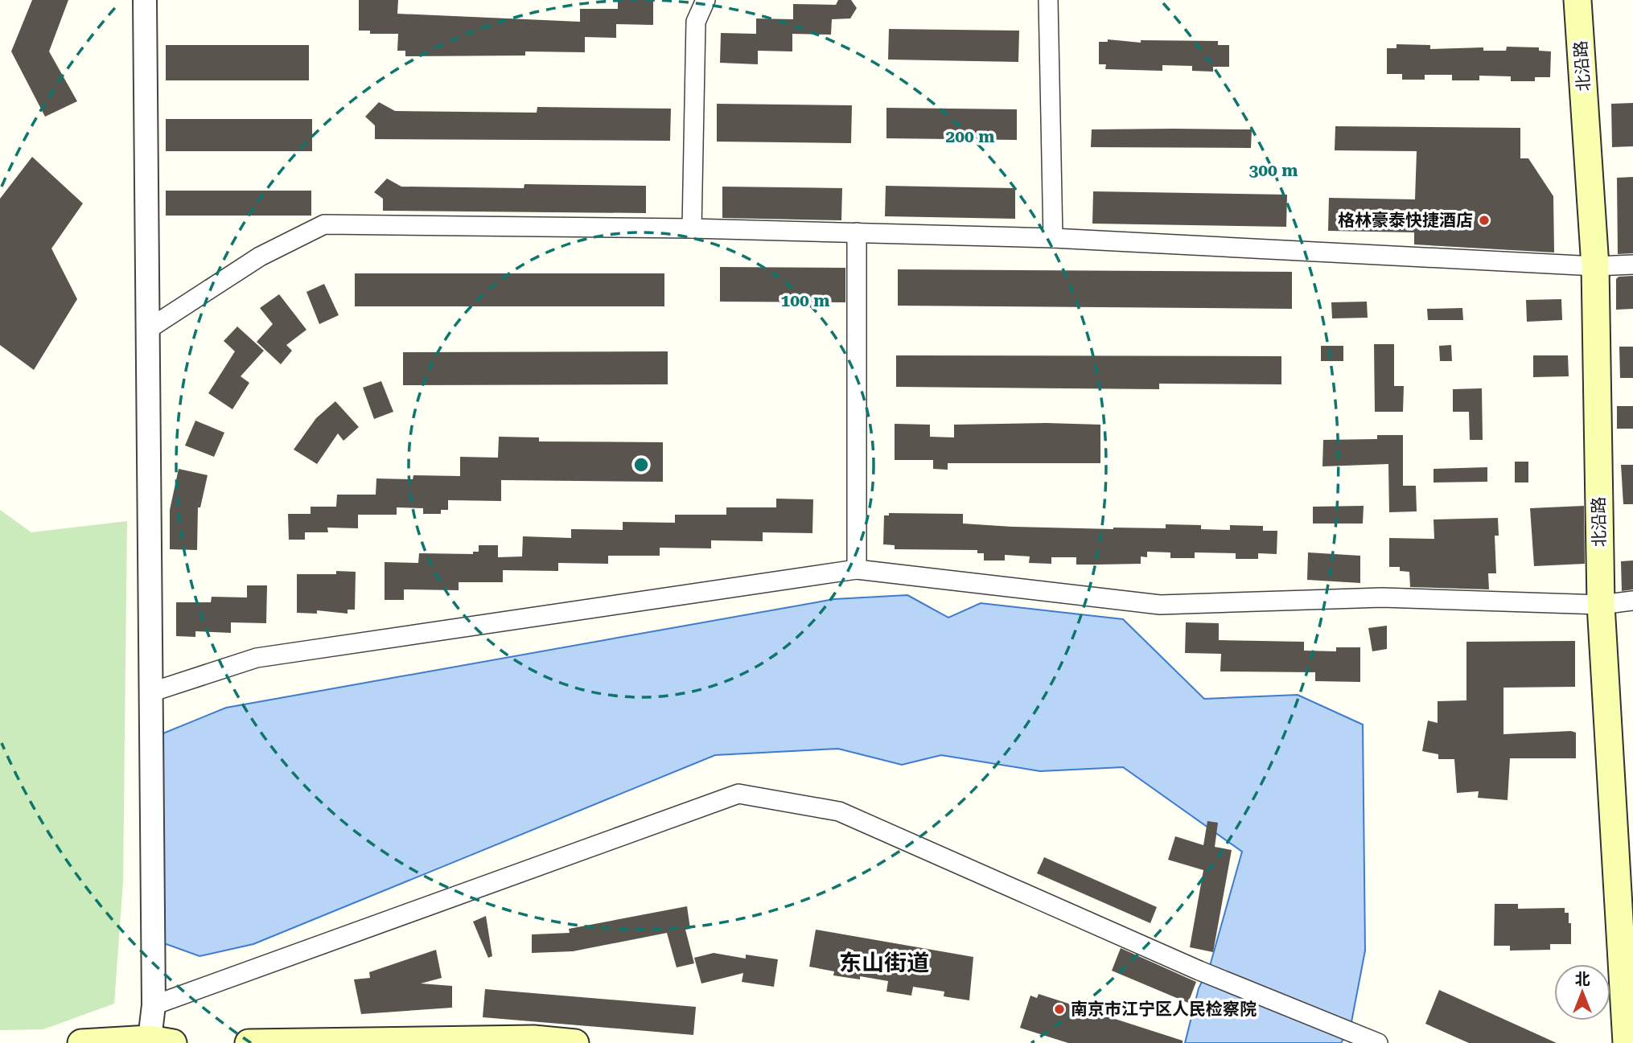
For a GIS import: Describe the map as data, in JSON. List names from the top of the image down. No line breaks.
{"streets":{"main road":["北沿路"]},"districts":["东山街道"],"places":["格林豪泰快捷酒店","南京市江宁区人民检察院"],"north":"top","rings":["200 m","300 m","100 m"]}
